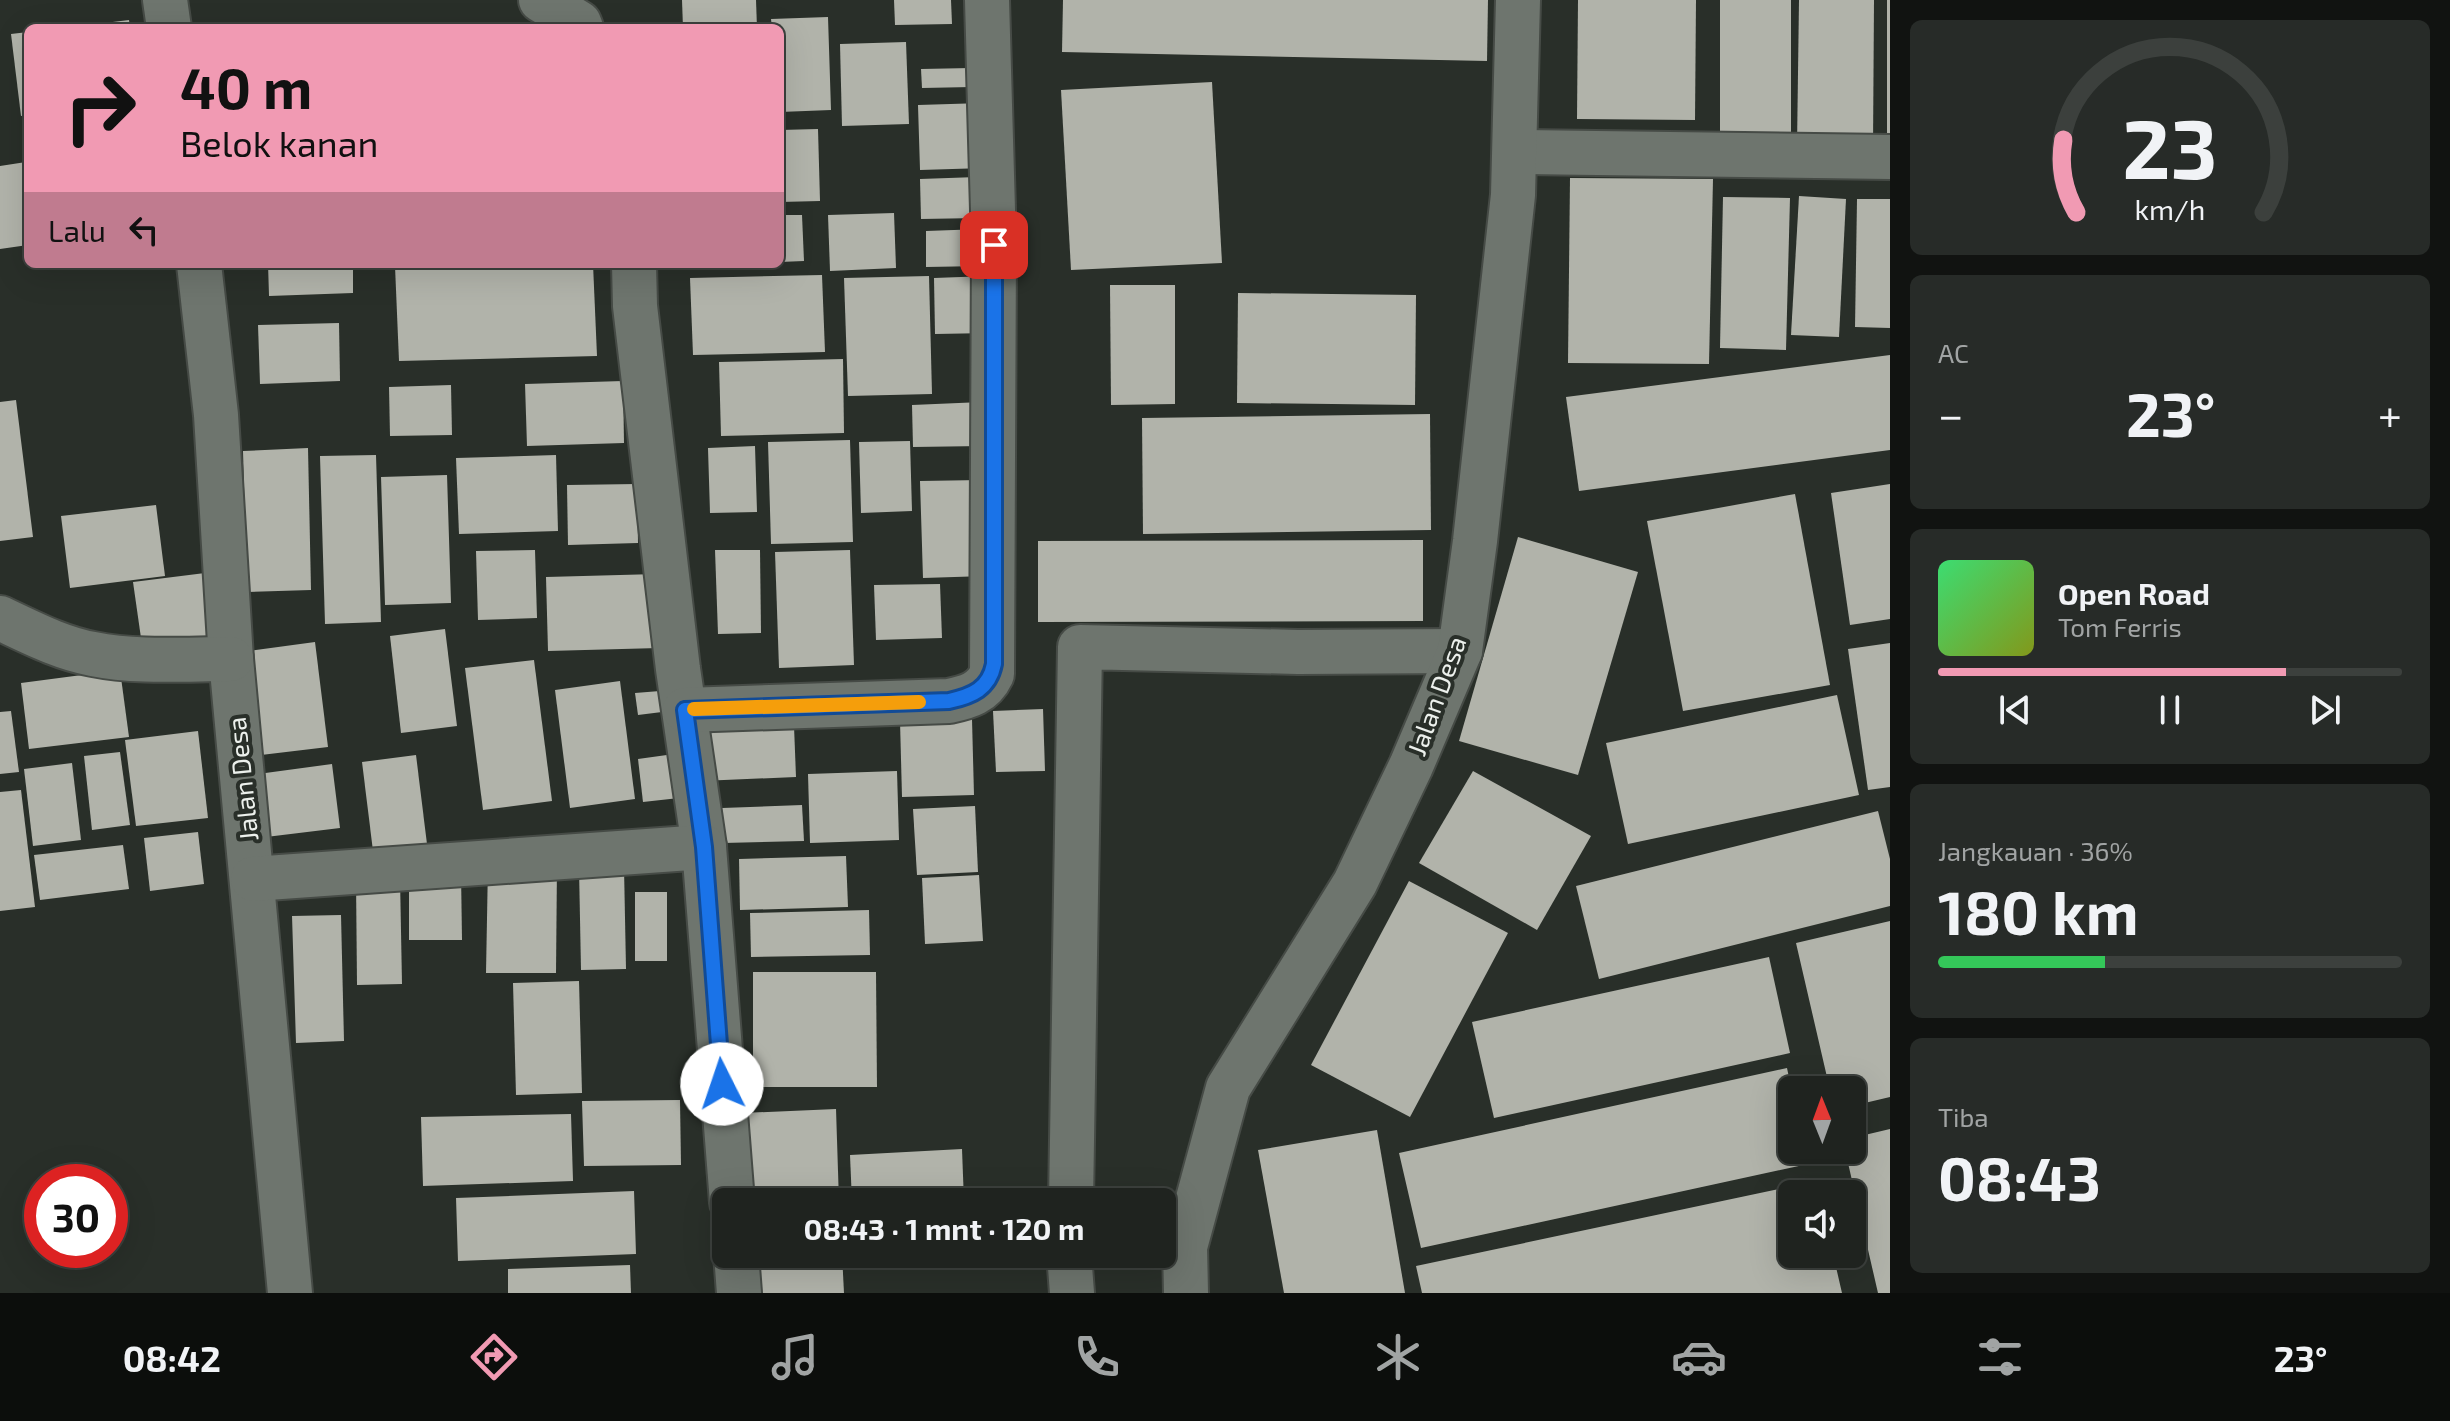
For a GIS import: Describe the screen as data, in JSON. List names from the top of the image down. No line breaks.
{"streets":{"street":["Jalan Desa"]},"north":"top","page":{"turn":["40 m","Belok kanan"],"then":"Lalu","tile":["AC",["Jangkauan · 36%","180 km"],["Tiba","08:43"]],"heat":["−","23°","+"],"song":["Open Road","Tom Ferris"],"limit":"30","trip":"08:43 · 1 mnt · 120 m","tabs":["08:42","23°"],"gauge":["23","km/h"]}}
